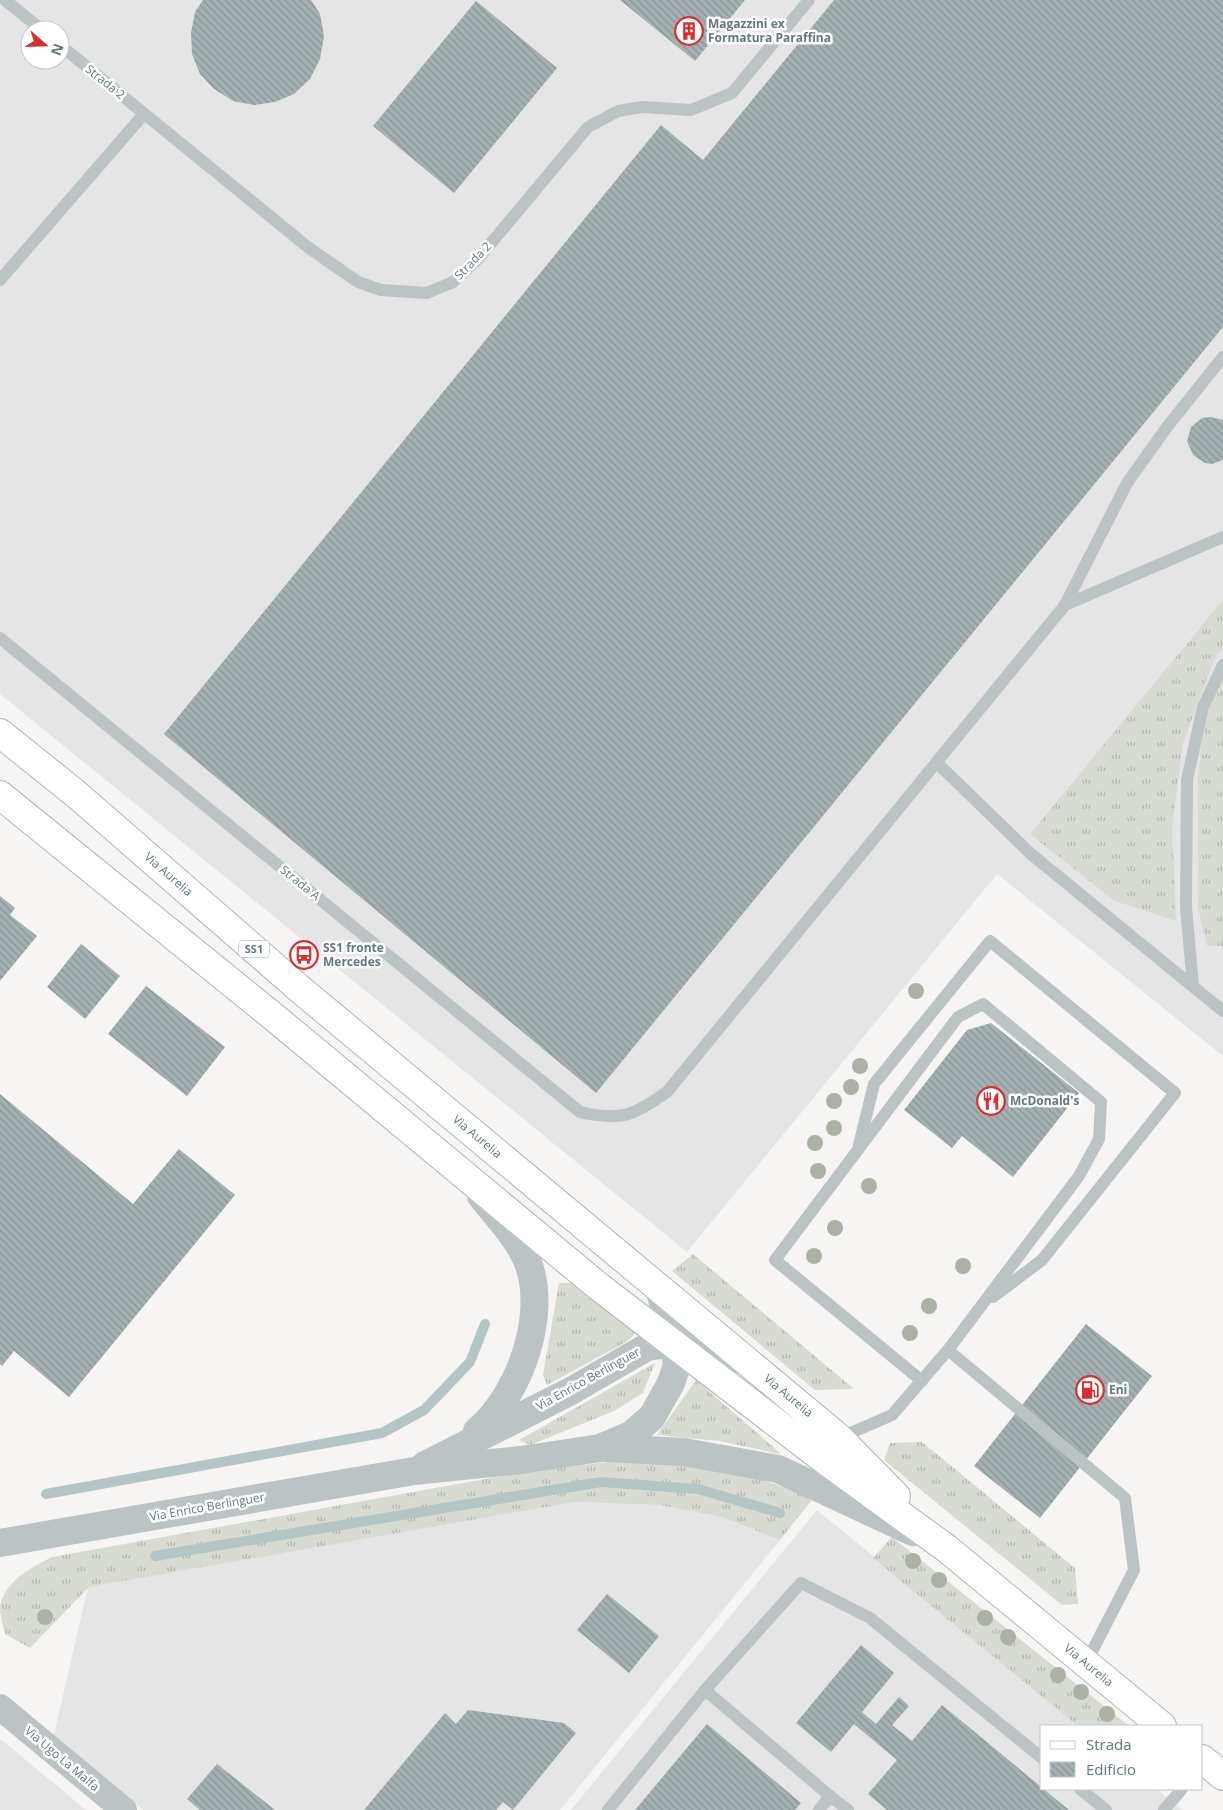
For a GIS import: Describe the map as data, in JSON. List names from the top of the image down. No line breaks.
{"streets":{"main road":["Via Aurelia","SS1"],"street":["Via Enrico Berlinguer","Via Ugo La Malfa"],"lane":["Strada 2","Strada A"]},"crossings":[["Via Aurelia","Via Enrico Berlinguer"]],"places":{"building":["Magazzini ex Formatura Paraffina"],"bus stop":["SS1 fronte Mercedes"],"restaurant":["McDonald's"],"fuel station":["Eni"]},"legend":["Strada","Edificio"],"north":"right"}
